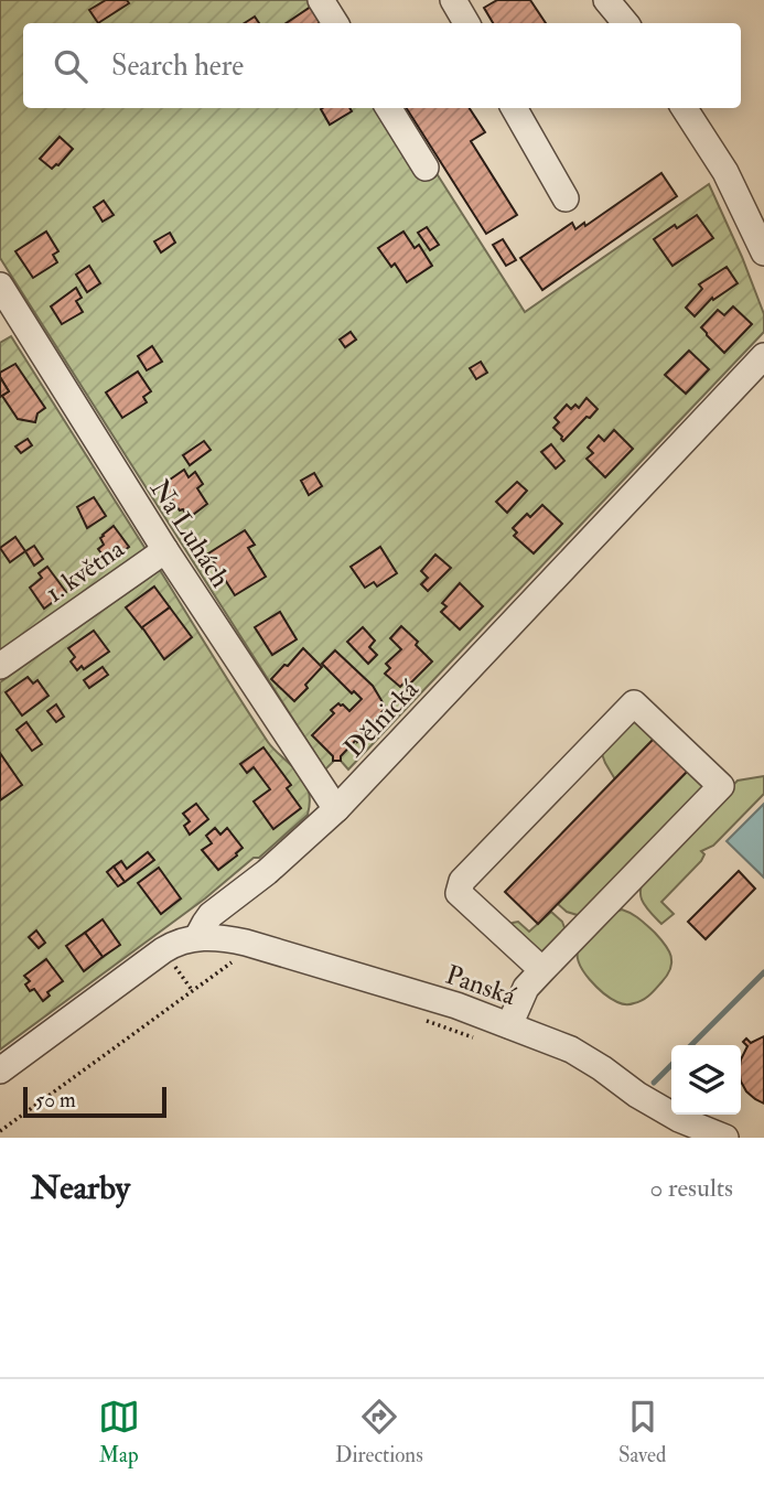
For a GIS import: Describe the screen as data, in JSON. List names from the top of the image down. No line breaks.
{"streets":{"street":["Na Luhách","1. května","Dělnická","Panská"]},"crossings":[["Na Luhách","1. května"],["Na Luhách","Dělnická"],["Dělnická","Panská"]],"scale_bar":"50 m","page":{"search":"Search here","scale":"50 m","heading":["Nearby","0 results"],"nav":["Map","Directions","Saved"]}}
